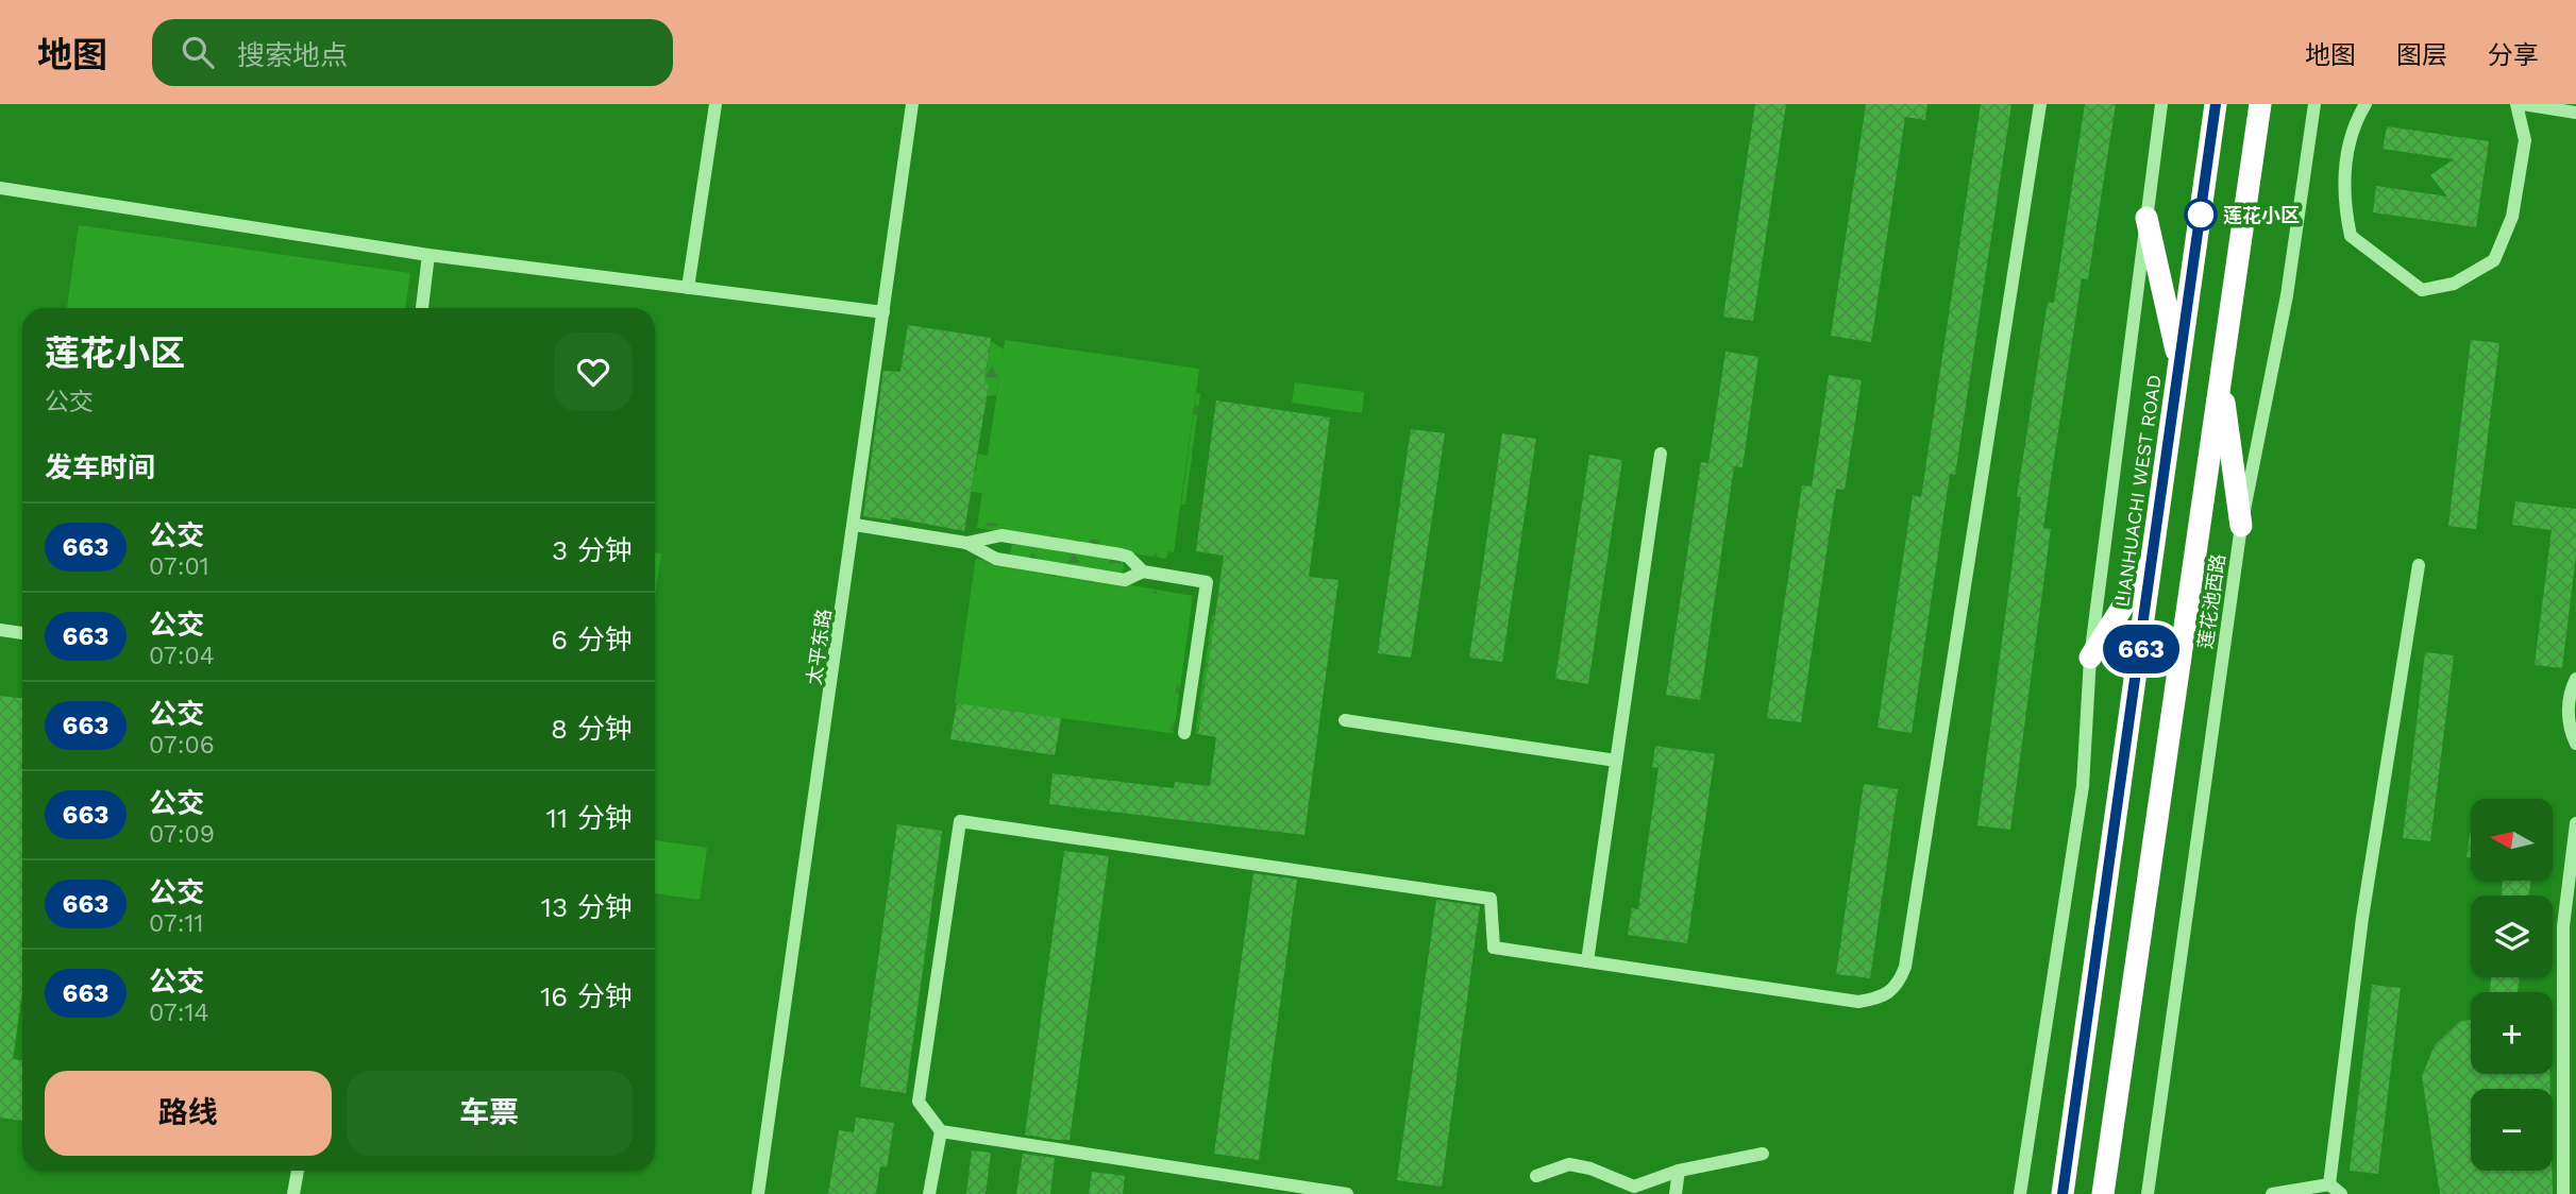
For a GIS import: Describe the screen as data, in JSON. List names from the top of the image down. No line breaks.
{"streets":{"highway":["LIANHUACHI WEST ROAD"],"street":["莲花池西路","太平东路"]},"places":["莲花小区"],"lines":["bus line 663"],"north":"left","page":{"header":"地图","search":"搜索地点","nav":["地图","图层","分享"],"on_map":"663","heading":[["莲花小区","公交"],"发车时间"],"list":[{"mark":"663","name":"公交","note":"07:01","value":"3 分钟"},{"mark":"663","name":"公交","note":"07:04","value":"6 分钟"},{"mark":"663","name":"公交","note":"07:06","value":"8 分钟"},{"mark":"663","name":"公交","note":"07:09","value":"11 分钟"},{"mark":"663","name":"公交","note":"07:11","value":"13 分钟"},{"mark":"663","name":"公交","note":"07:14","value":"16 分钟"}],"map_buttons":["+","−"],"buttons":["路线","车票"]}}
